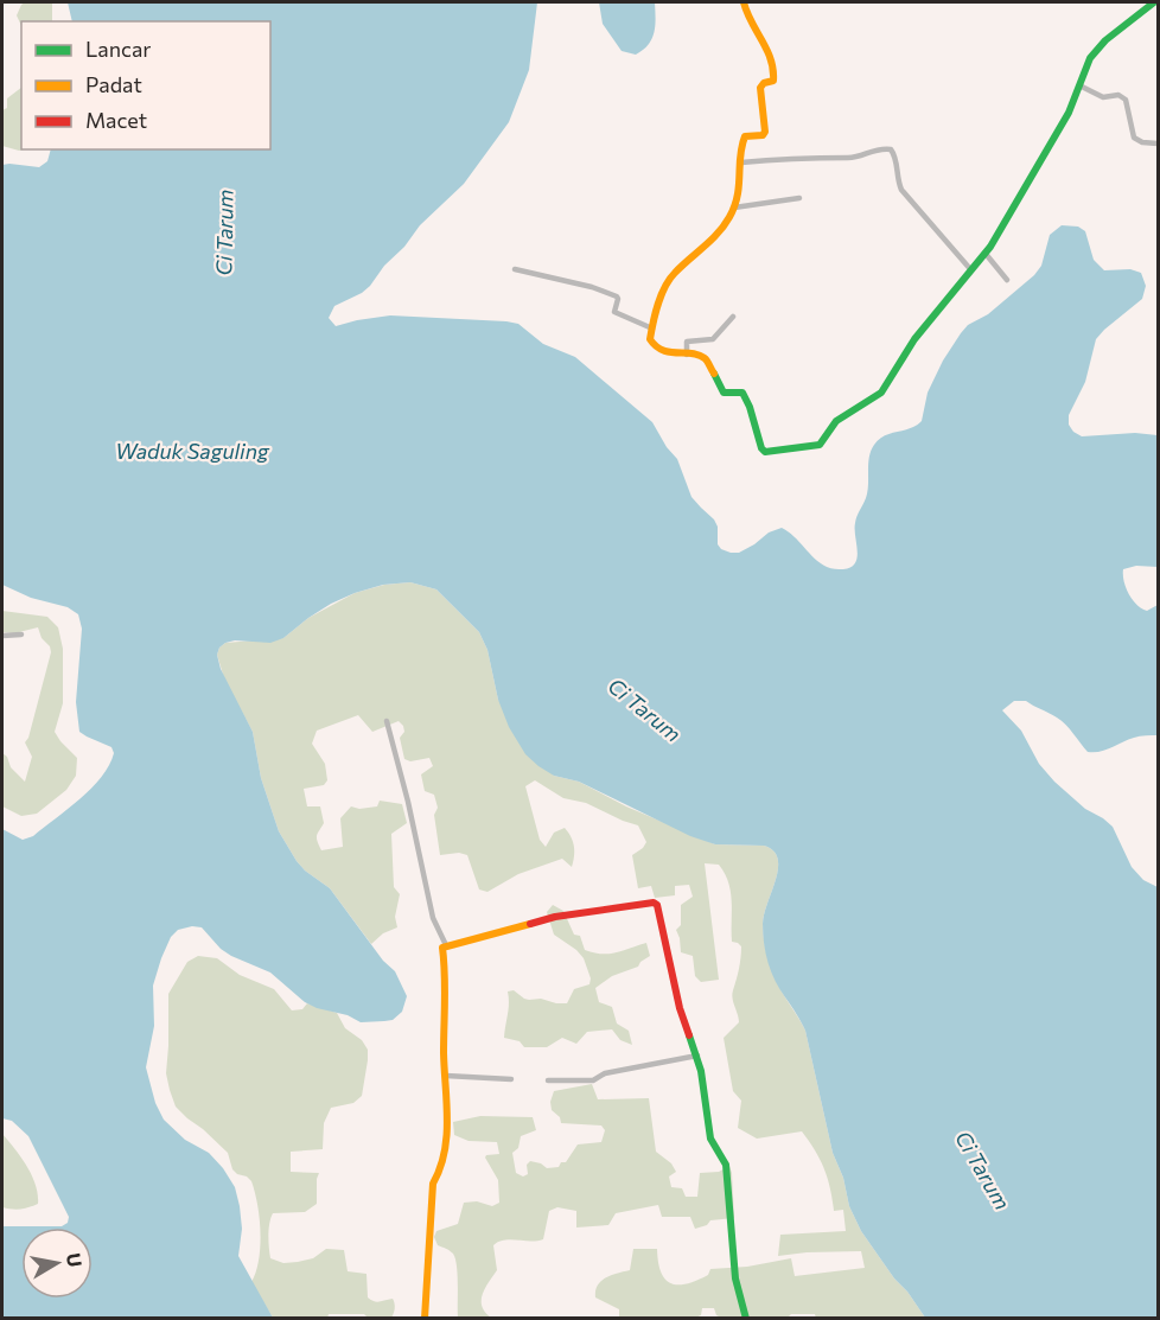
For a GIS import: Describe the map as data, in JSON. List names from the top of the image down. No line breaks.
{"water":["Ci Tarum","Waduk Saguling"],"legend":["Lancar","Padat","Macet"],"north":"right"}
